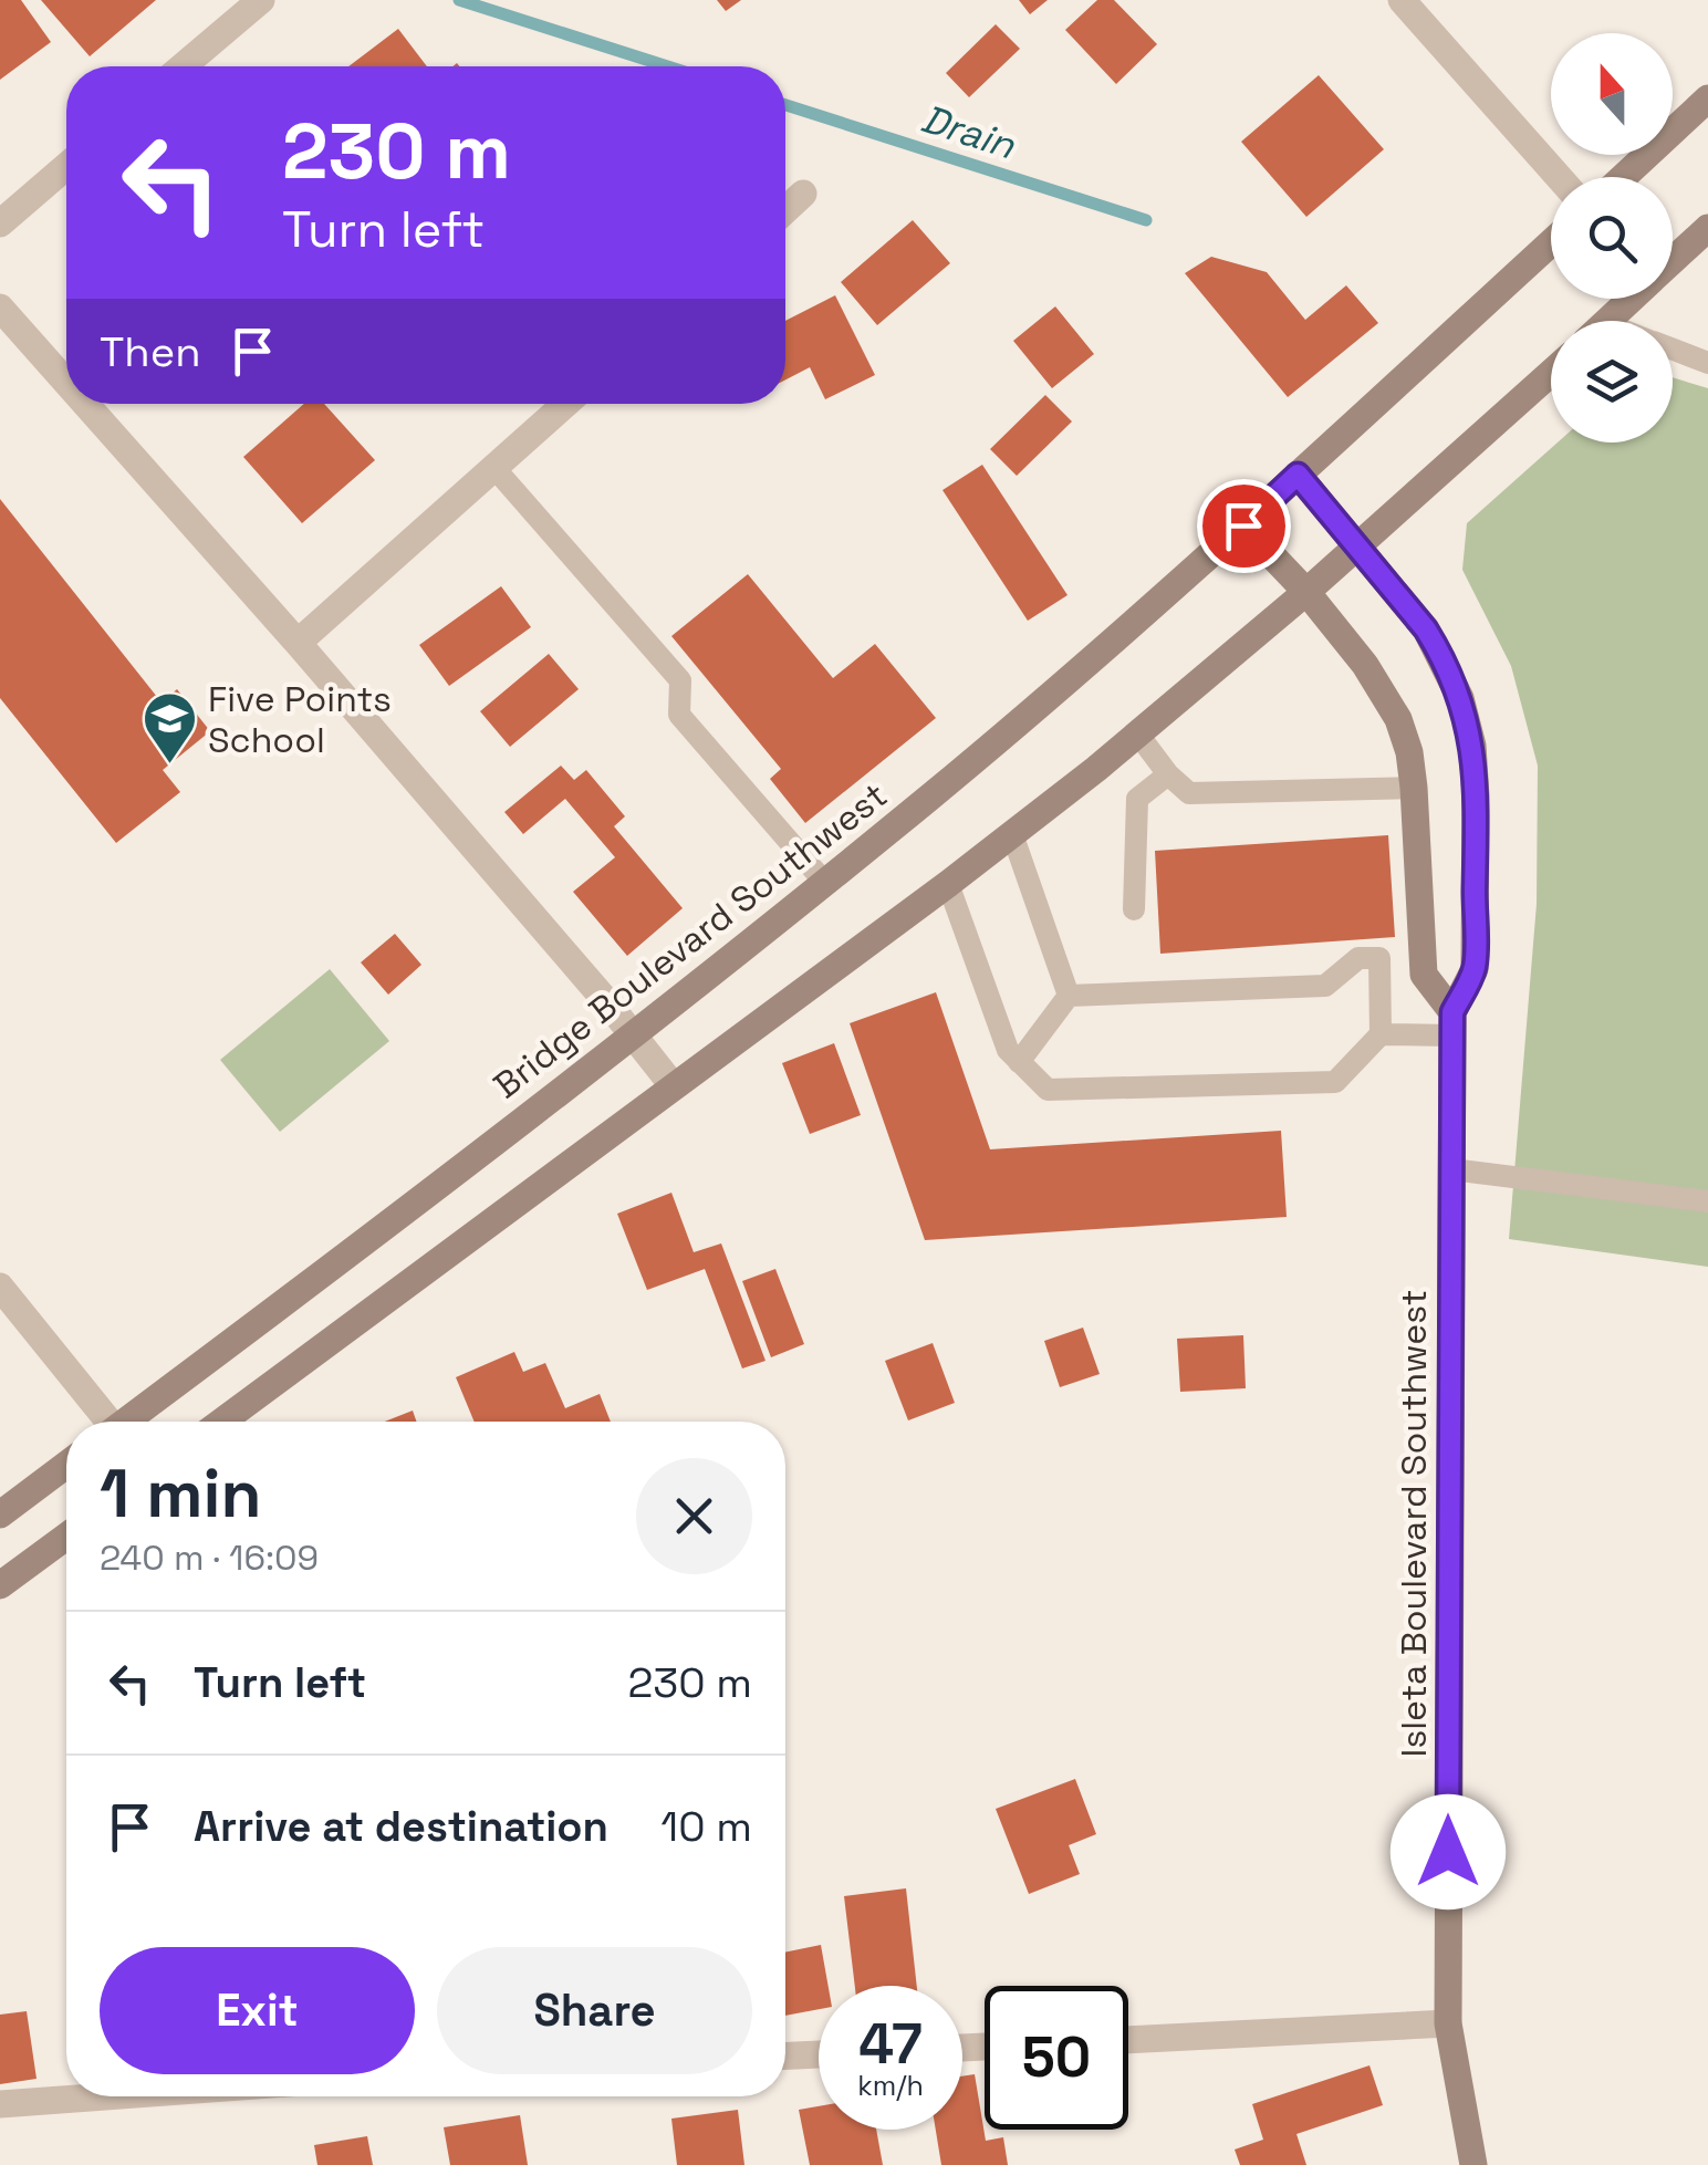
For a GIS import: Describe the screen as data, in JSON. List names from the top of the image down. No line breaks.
{"streets":{"main road":["Bridge Boulevard Southwest","Isleta Boulevard Southwest"]},"crossings":[["Bridge Boulevard Southwest","Isleta Boulevard Southwest"]],"water":["Drain"],"places":{"school or university":["Five Points School"]},"north":"top","page":{"turn":["230 m","Turn left"],"then":"Then","heading":["1 min","240 m · 16:09"],"list":[{"name":"Turn left","value":"230 m"},{"name":"Arrive at destination","value":"10 m"}],"buttons":["Exit","Share"],"speed":"47 km/h","limit":"50"}}
